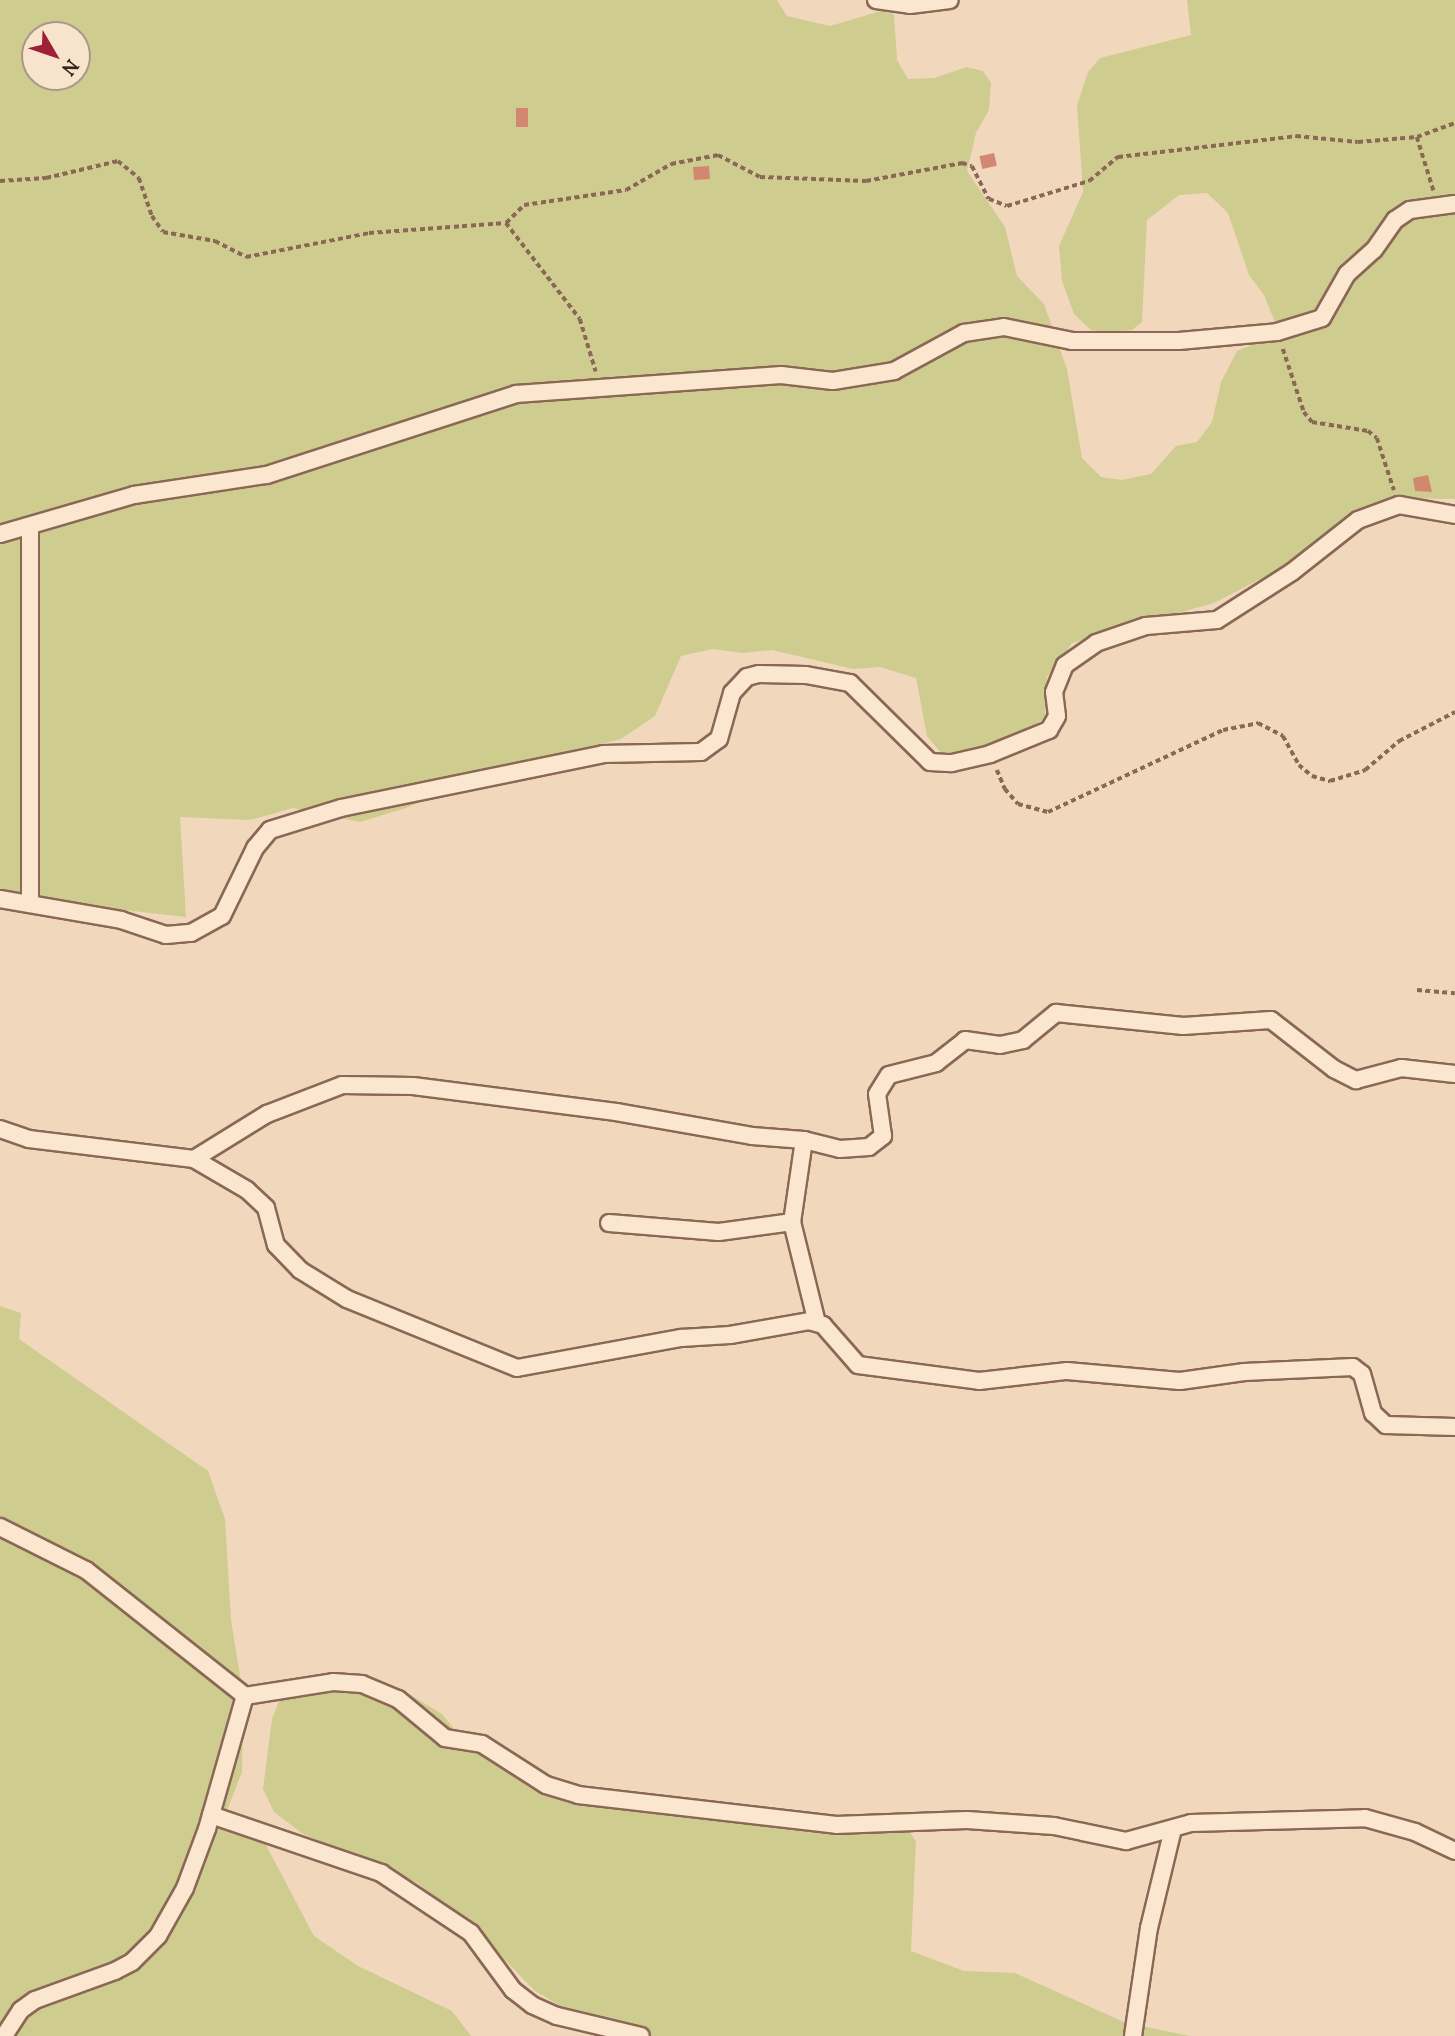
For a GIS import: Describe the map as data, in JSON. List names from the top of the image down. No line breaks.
{"north":"bottom right"}
